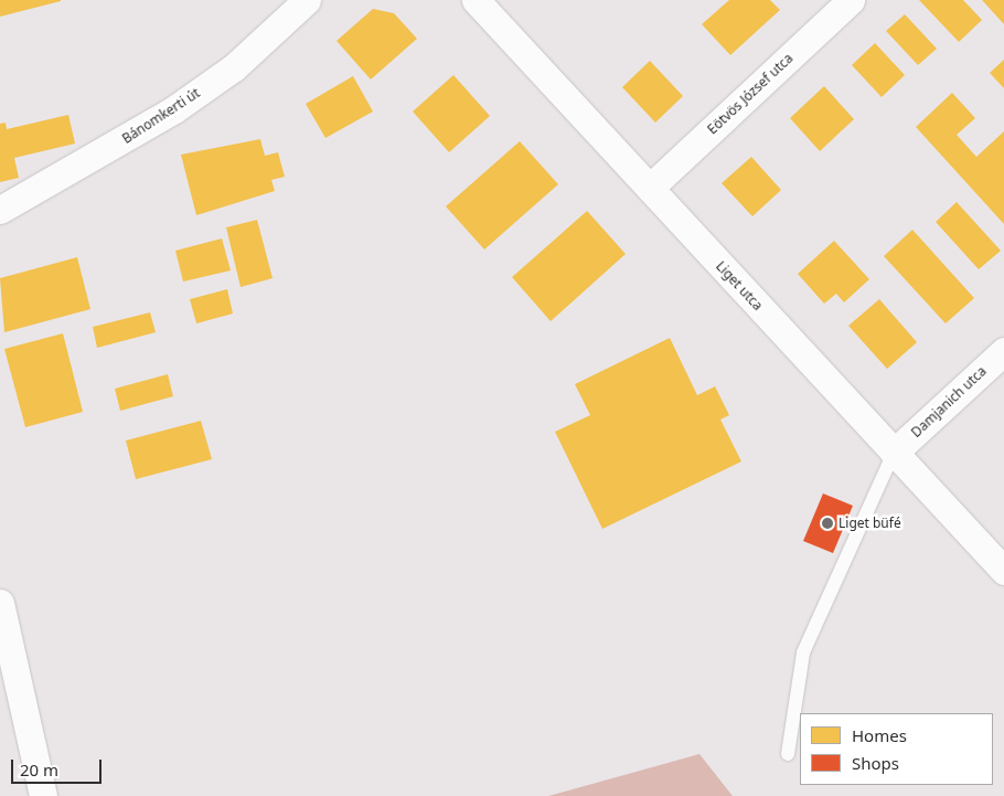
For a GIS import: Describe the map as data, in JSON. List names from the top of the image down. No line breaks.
{"streets":{"street":["Eötvös József utca","Bánomkerti út","Liget utca","Damjanich utca"]},"crossings":[["Eötvös József utca","Liget utca"],["Liget utca","Damjanich utca"]],"places":["Liget büfé"],"legend":["Homes","Shops"],"scale_bar":"20 m"}
